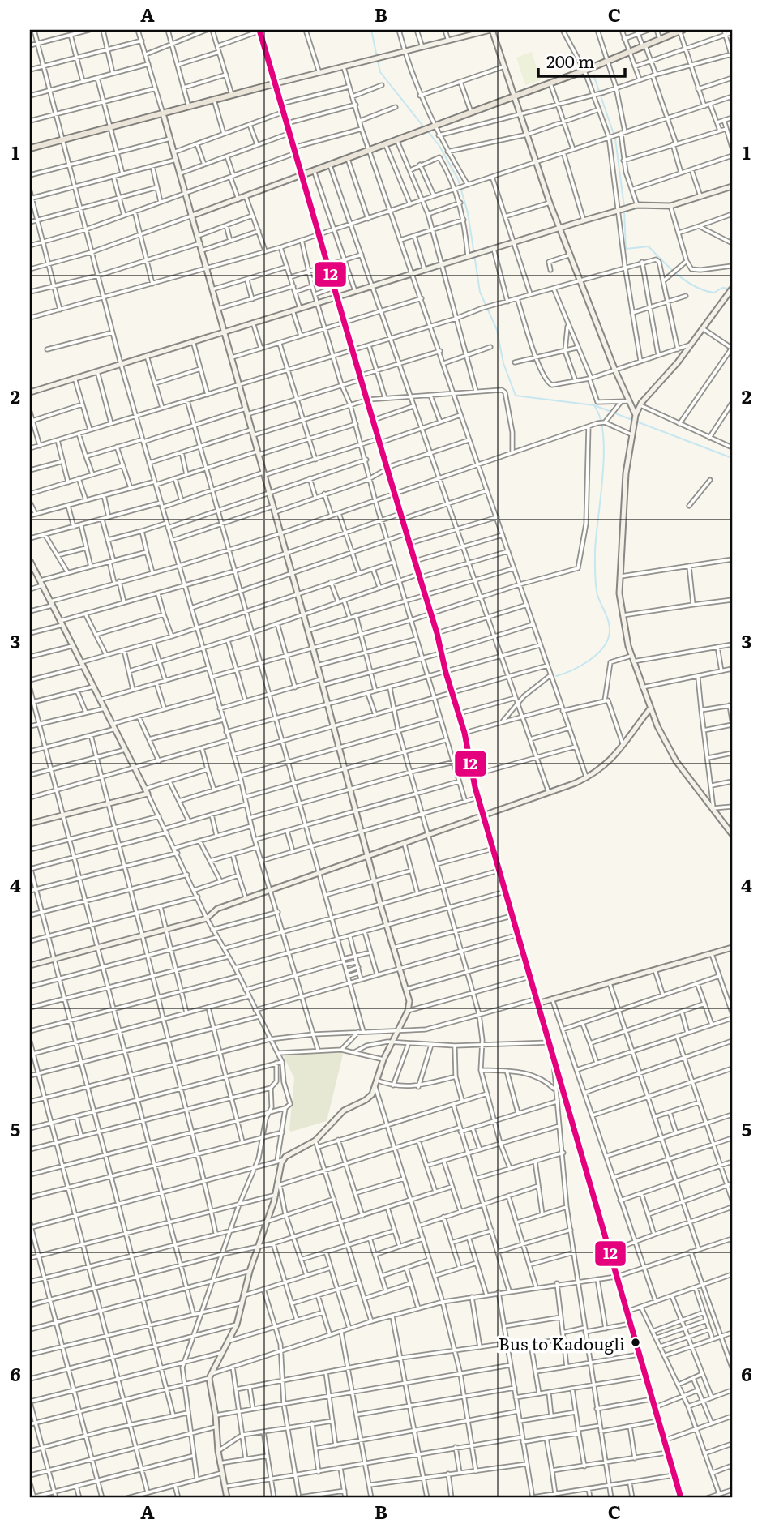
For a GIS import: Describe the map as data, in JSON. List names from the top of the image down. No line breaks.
{"places":["Bus to Kadougli"],"lines":["transit line 12"],"scale_bar":"200 m","grid":{"columns":["A","B","C"],"rows":["1","2","3","4","5","6"]}}
